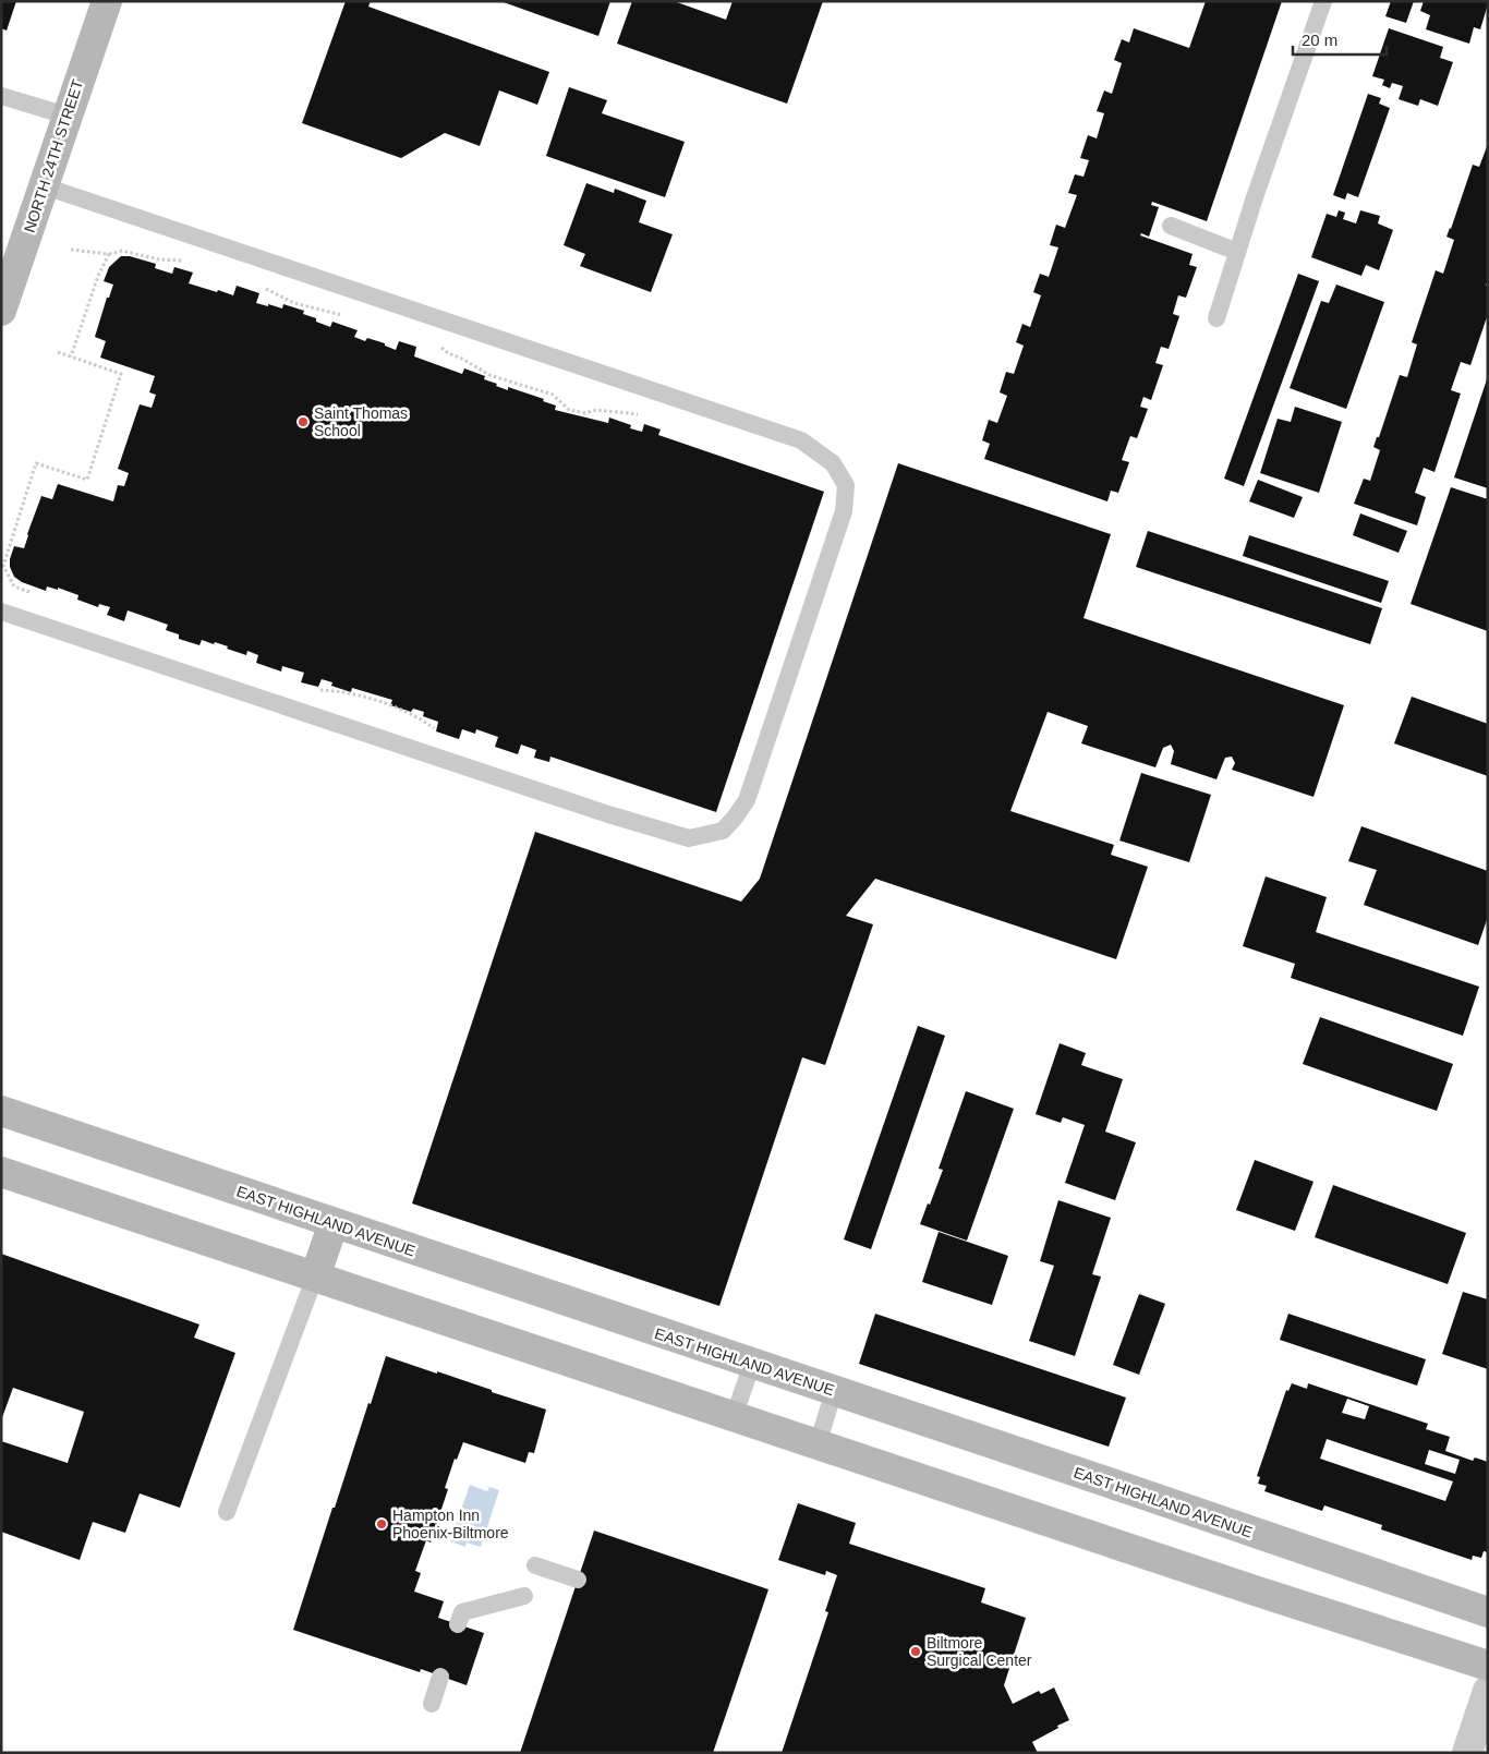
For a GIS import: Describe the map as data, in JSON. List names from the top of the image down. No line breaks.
{"streets":{"main road":["NORTH 24TH STREET","EAST HIGHLAND AVENUE"]},"places":["Saint Thomas School","Hampton Inn Phoenix-Biltmore","Biltmore Surgical Center"],"scale_bar":"20 m"}
